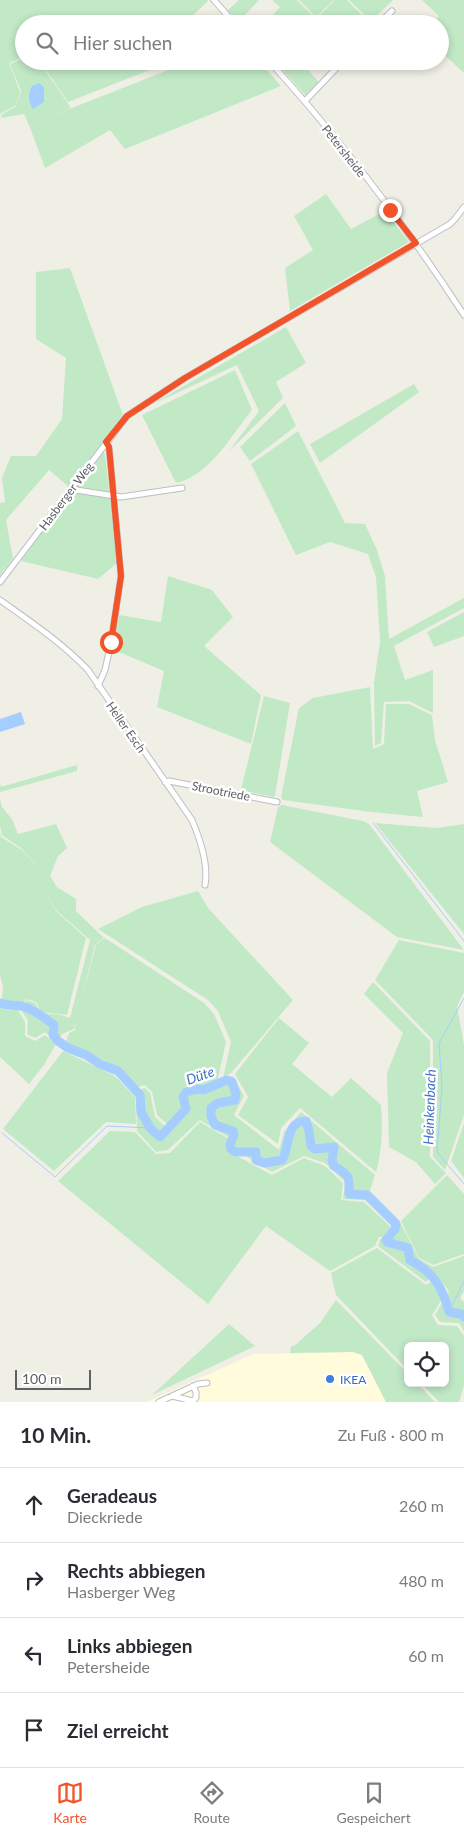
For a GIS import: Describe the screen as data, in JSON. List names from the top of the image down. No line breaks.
{"streets":{"street":["Petersheide","Hasberger Weg","Heller Esch","Strootriede"]},"crossings":[["Petersheide","Hasberger Weg"],["Heller Esch","Strootriede"]],"water":["Düte","Heinkenbach"],"places":["IKEA"],"scale_bar":"100 m","page":{"search":"Hier suchen","scale":"100 m","heading":["10 Min.","Zu Fuß · 800 m"],"list":[["Geradeaus","Dieckriede","260 m"],["Rechts abbiegen","Hasberger Weg","480 m"],["Links abbiegen","Petersheide","60 m"],"Ziel erreicht"],"nav":["Karte","Route","Gespeichert"]}}
